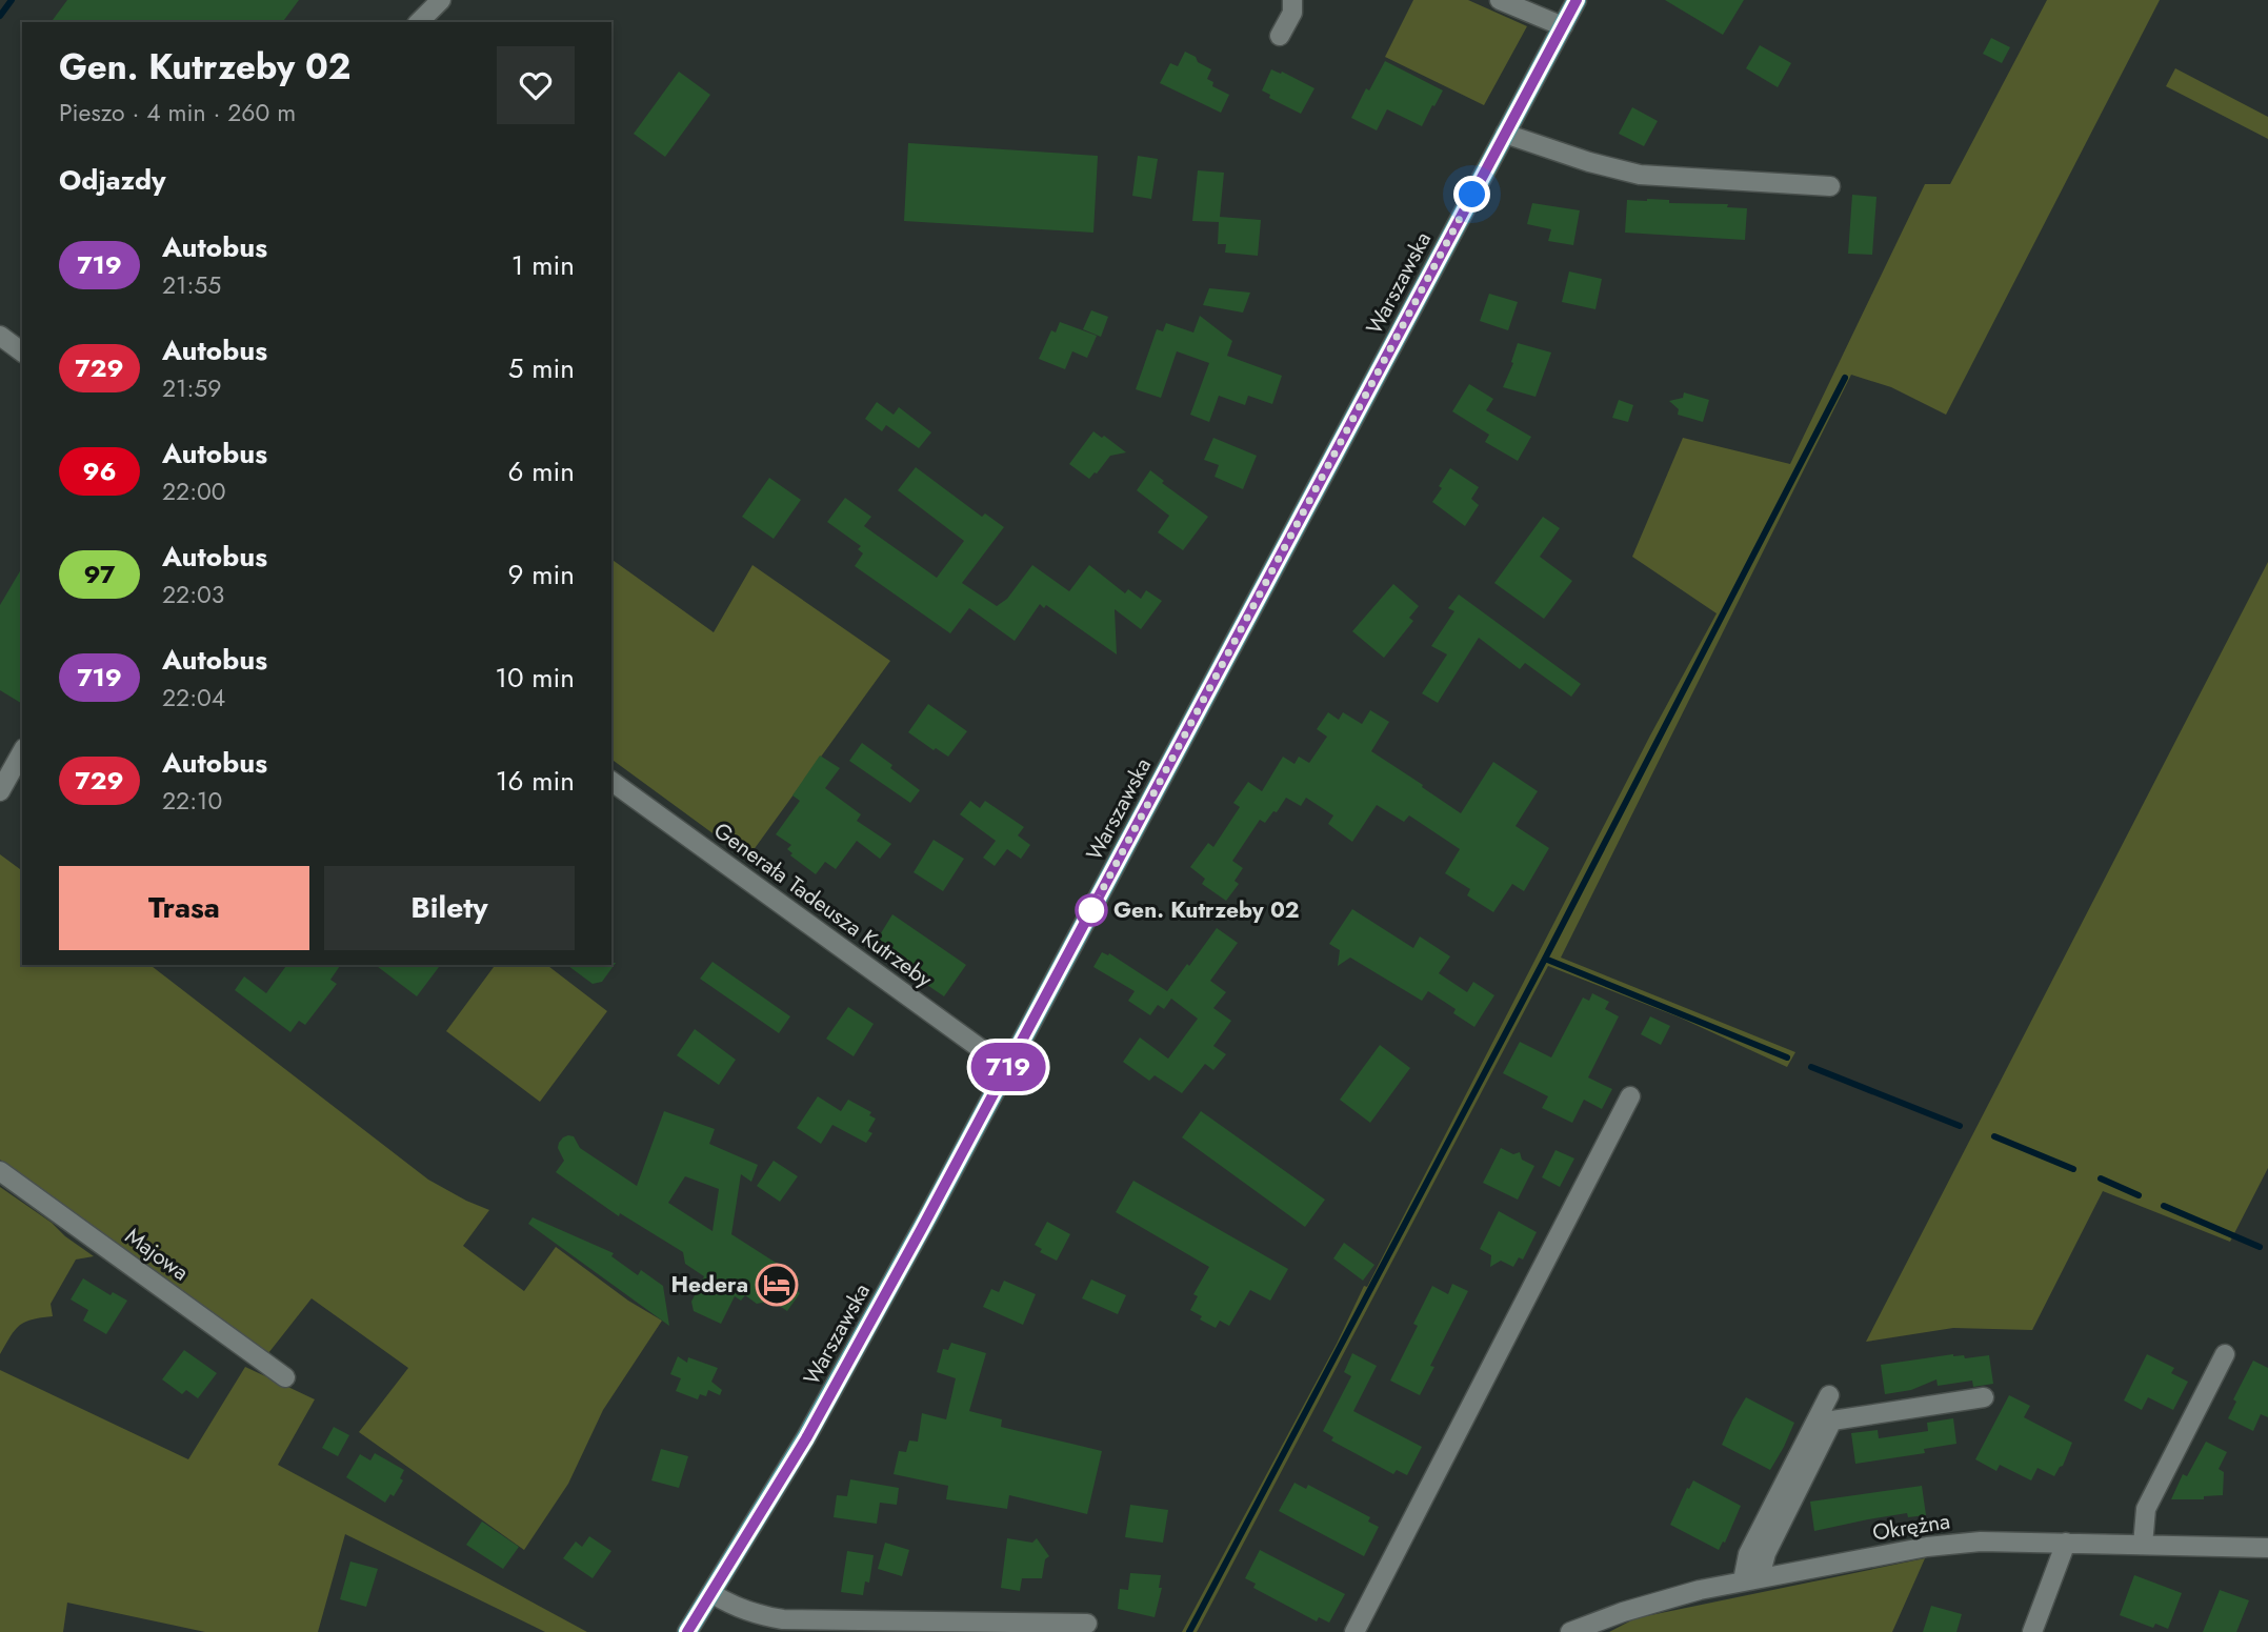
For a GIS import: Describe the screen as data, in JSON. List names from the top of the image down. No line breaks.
{"streets":{"main road":["Warszawska"],"street":["Generała Tadeusza Kutrzeby","Majowa","Okrężna"]},"crossings":[["Warszawska","Generała Tadeusza Kutrzeby"]],"places":{"other":["Gen. Kutrzeby 02"],"hotel":["Hedera"]},"lines":["bus line 719"],"page":{"on_map":"719","heading":[["Gen. Kutrzeby 02","Pieszo · 4 min · 260 m"],"Odjazdy"],"list":[{"mark":"719","name":"Autobus","note":"21:55","value":"1 min"},{"mark":"729","name":"Autobus","note":"21:59","value":"5 min"},{"mark":"96","name":"Autobus","note":"22:00","value":"6 min"},{"mark":"97","name":"Autobus","note":"22:03","value":"9 min"},{"mark":"719","name":"Autobus","note":"22:04","value":"10 min"},{"mark":"729","name":"Autobus","note":"22:10","value":"16 min"}],"buttons":["Trasa","Bilety"]}}
